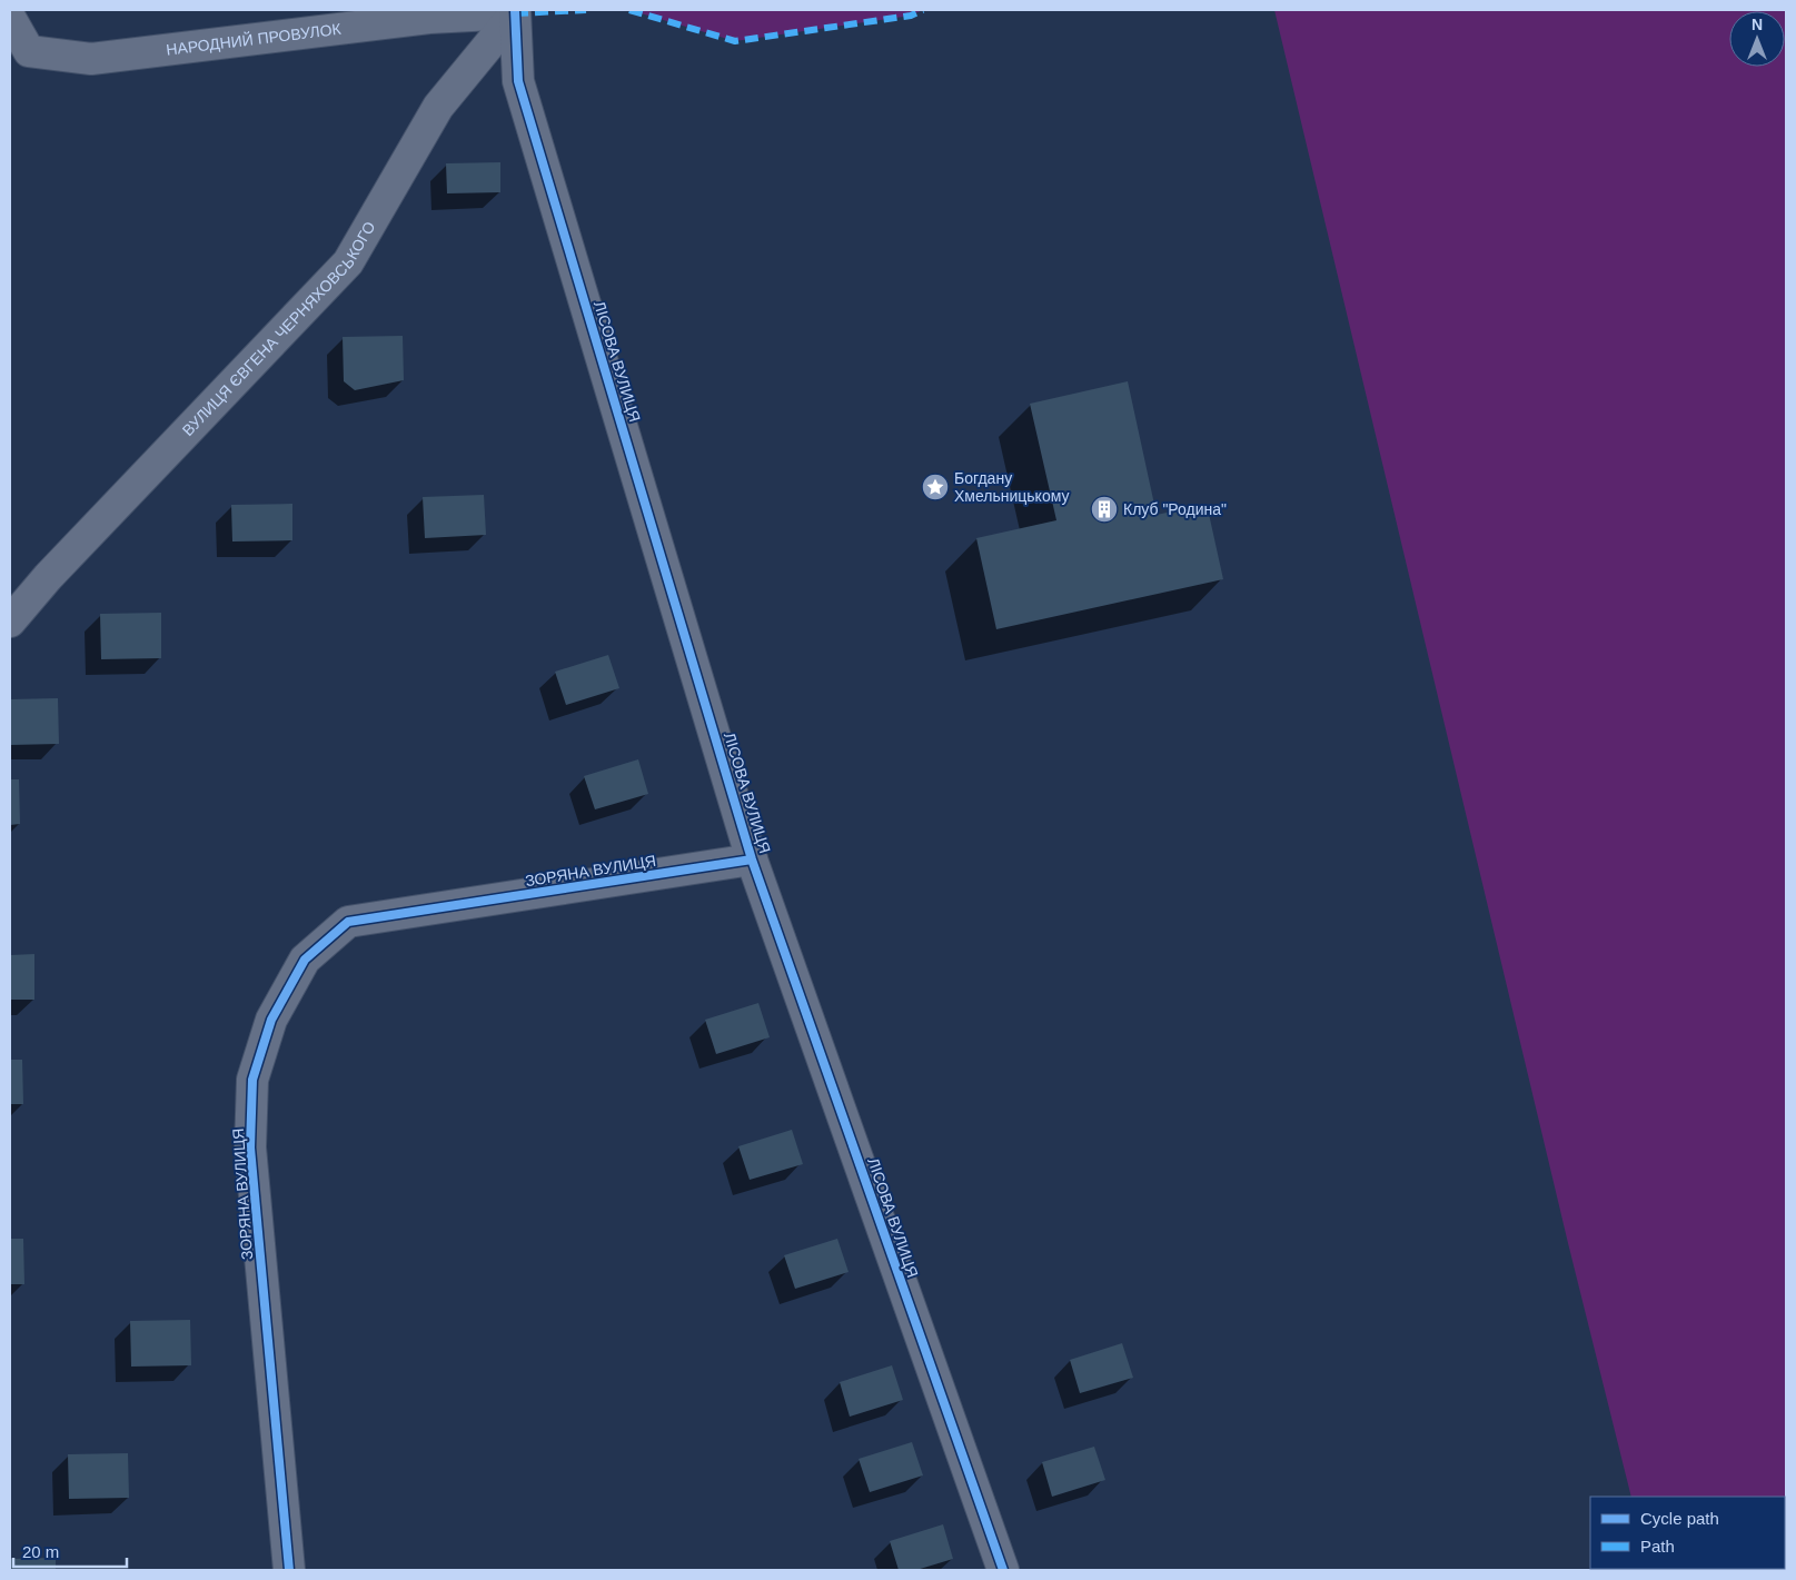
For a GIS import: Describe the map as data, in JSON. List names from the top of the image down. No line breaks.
{"streets":{"street":["НАРОДНИЙ ПРОВУЛОК","ВУЛИЦЯ ЄВГЕНА ЧЕРНЯХОВСЬКОГО","ЛІСОВА ВУЛИЦЯ","ЗОРЯНА ВУЛИЦЯ"]},"crossings":[["НАРОДНИЙ ПРОВУЛОК","ВУЛИЦЯ ЄВГЕНА ЧЕРНЯХОВСЬКОГО"],["НАРОДНИЙ ПРОВУЛОК","ЛІСОВА ВУЛИЦЯ"],["ВУЛИЦЯ ЄВГЕНА ЧЕРНЯХОВСЬКОГО","ЛІСОВА ВУЛИЦЯ"],["ЛІСОВА ВУЛИЦЯ","ЗОРЯНА ВУЛИЦЯ"]],"places":{"place":["Богдану Хмельницькому"],"building":["Клуб \"Родина\""]},"legend":["Cycle path","Path"],"scale_bar":"20 m","north":"top"}
